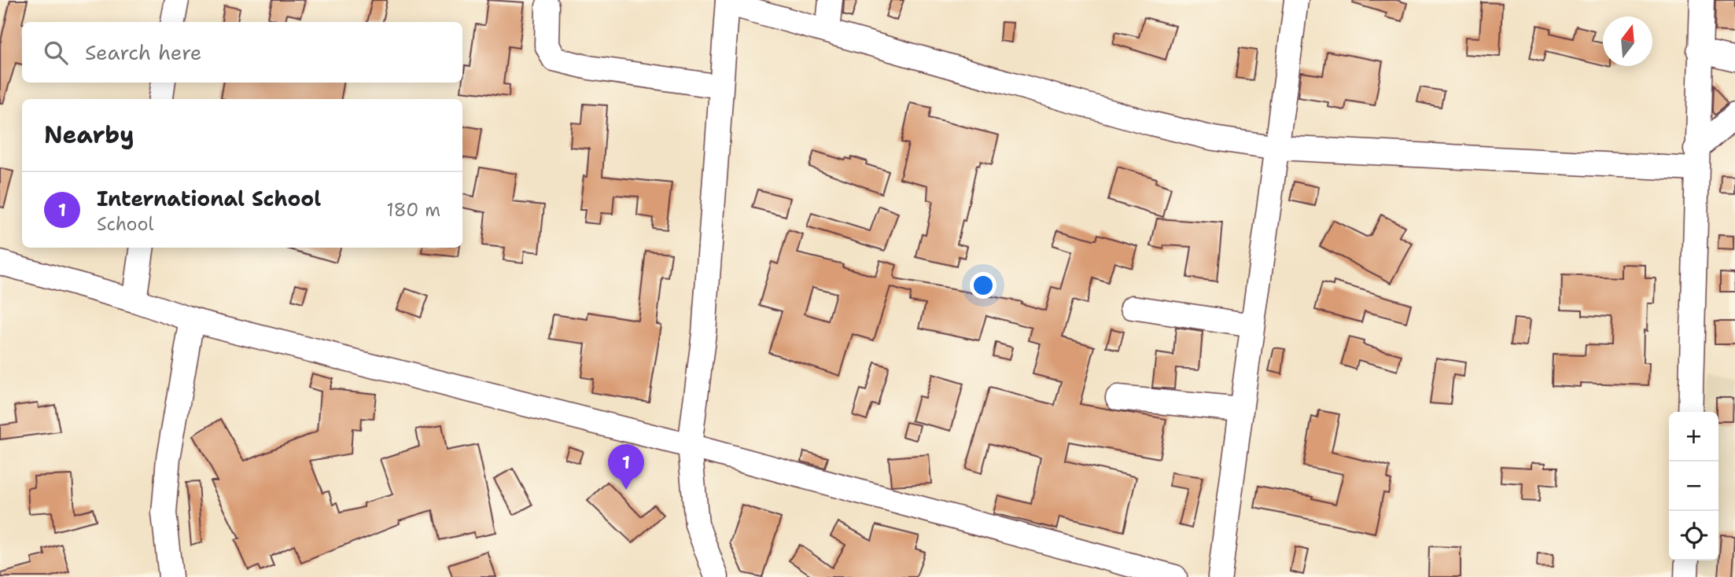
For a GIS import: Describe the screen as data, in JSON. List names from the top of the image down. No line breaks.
{"north":"top","page":{"search":"Search here","heading":"Nearby","list":[{"mark":"1","name":"International School","note":"School","value":"180 m"}],"map_buttons":["+","−"],"pins":"1"}}
